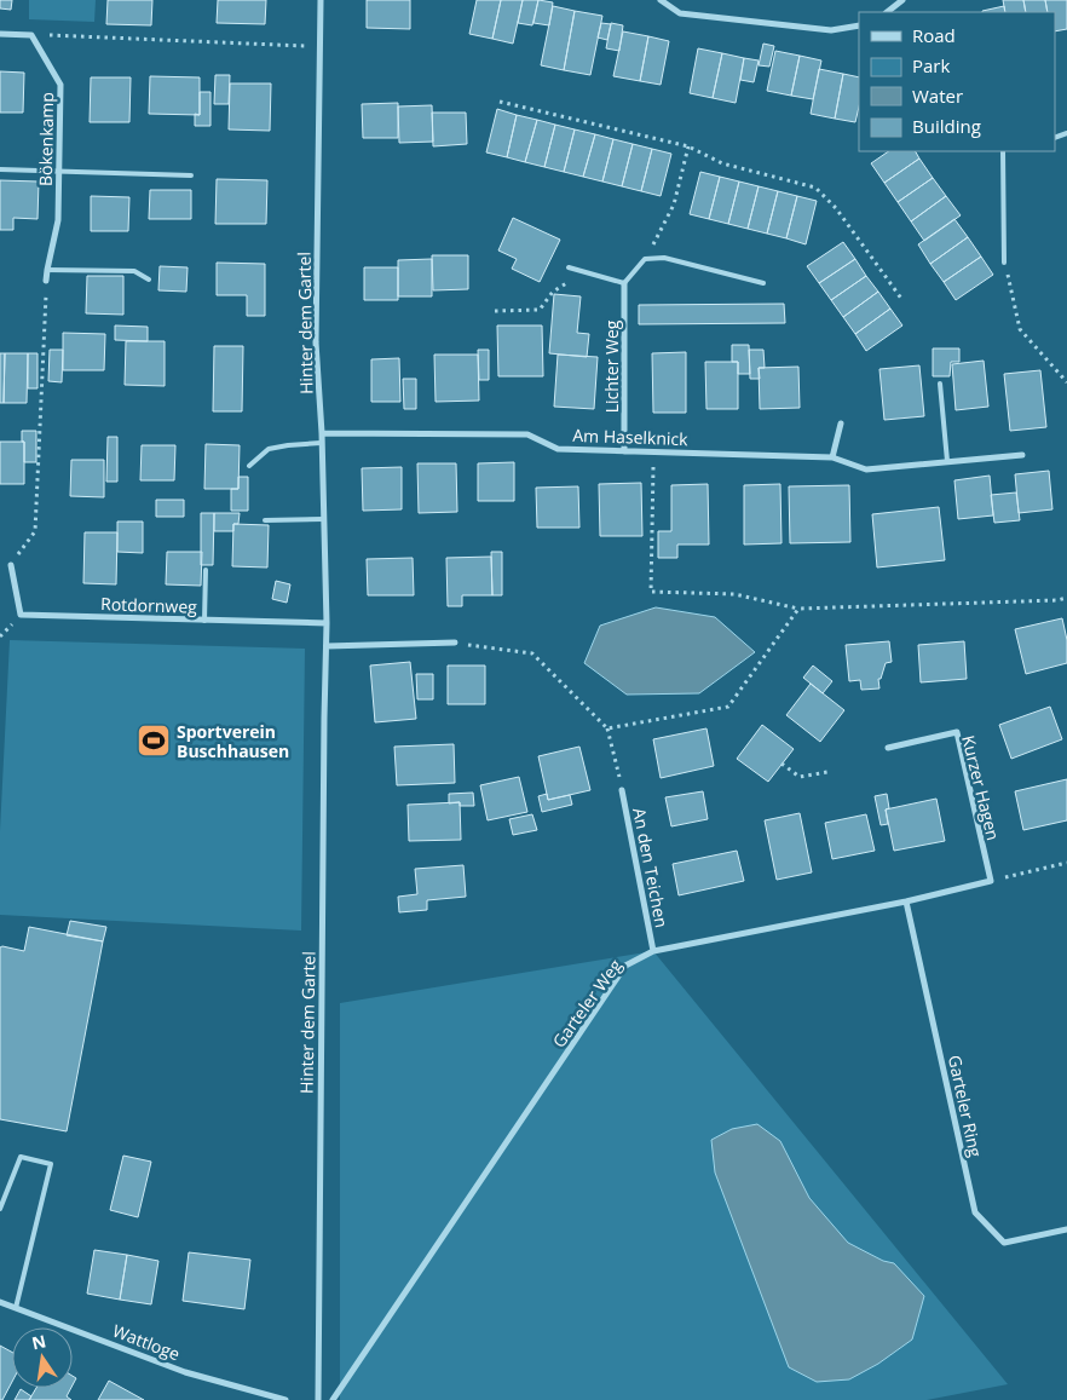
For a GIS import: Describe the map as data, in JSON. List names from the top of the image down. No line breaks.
{"streets":{"street":["Bökenkamp","Hinter dem Gartel","Lichter Weg","Am Haselknick","Rotdornweg","Kurzer Hagen","An den Teichen","Garteler Weg","Garteler Ring","Wattloge"]},"crossings":[["Hinter dem Gartel","Am Haselknick"],["Hinter dem Gartel","Rotdornweg"],["Lichter Weg","Am Haselknick"],["Kurzer Hagen","Garteler Weg"],["An den Teichen","Garteler Weg"],["Garteler Weg","Garteler Ring"]],"places":{"sports":["Sportverein Buschhausen"]},"legend":["Road","Park","Water","Building"],"north":"top"}
